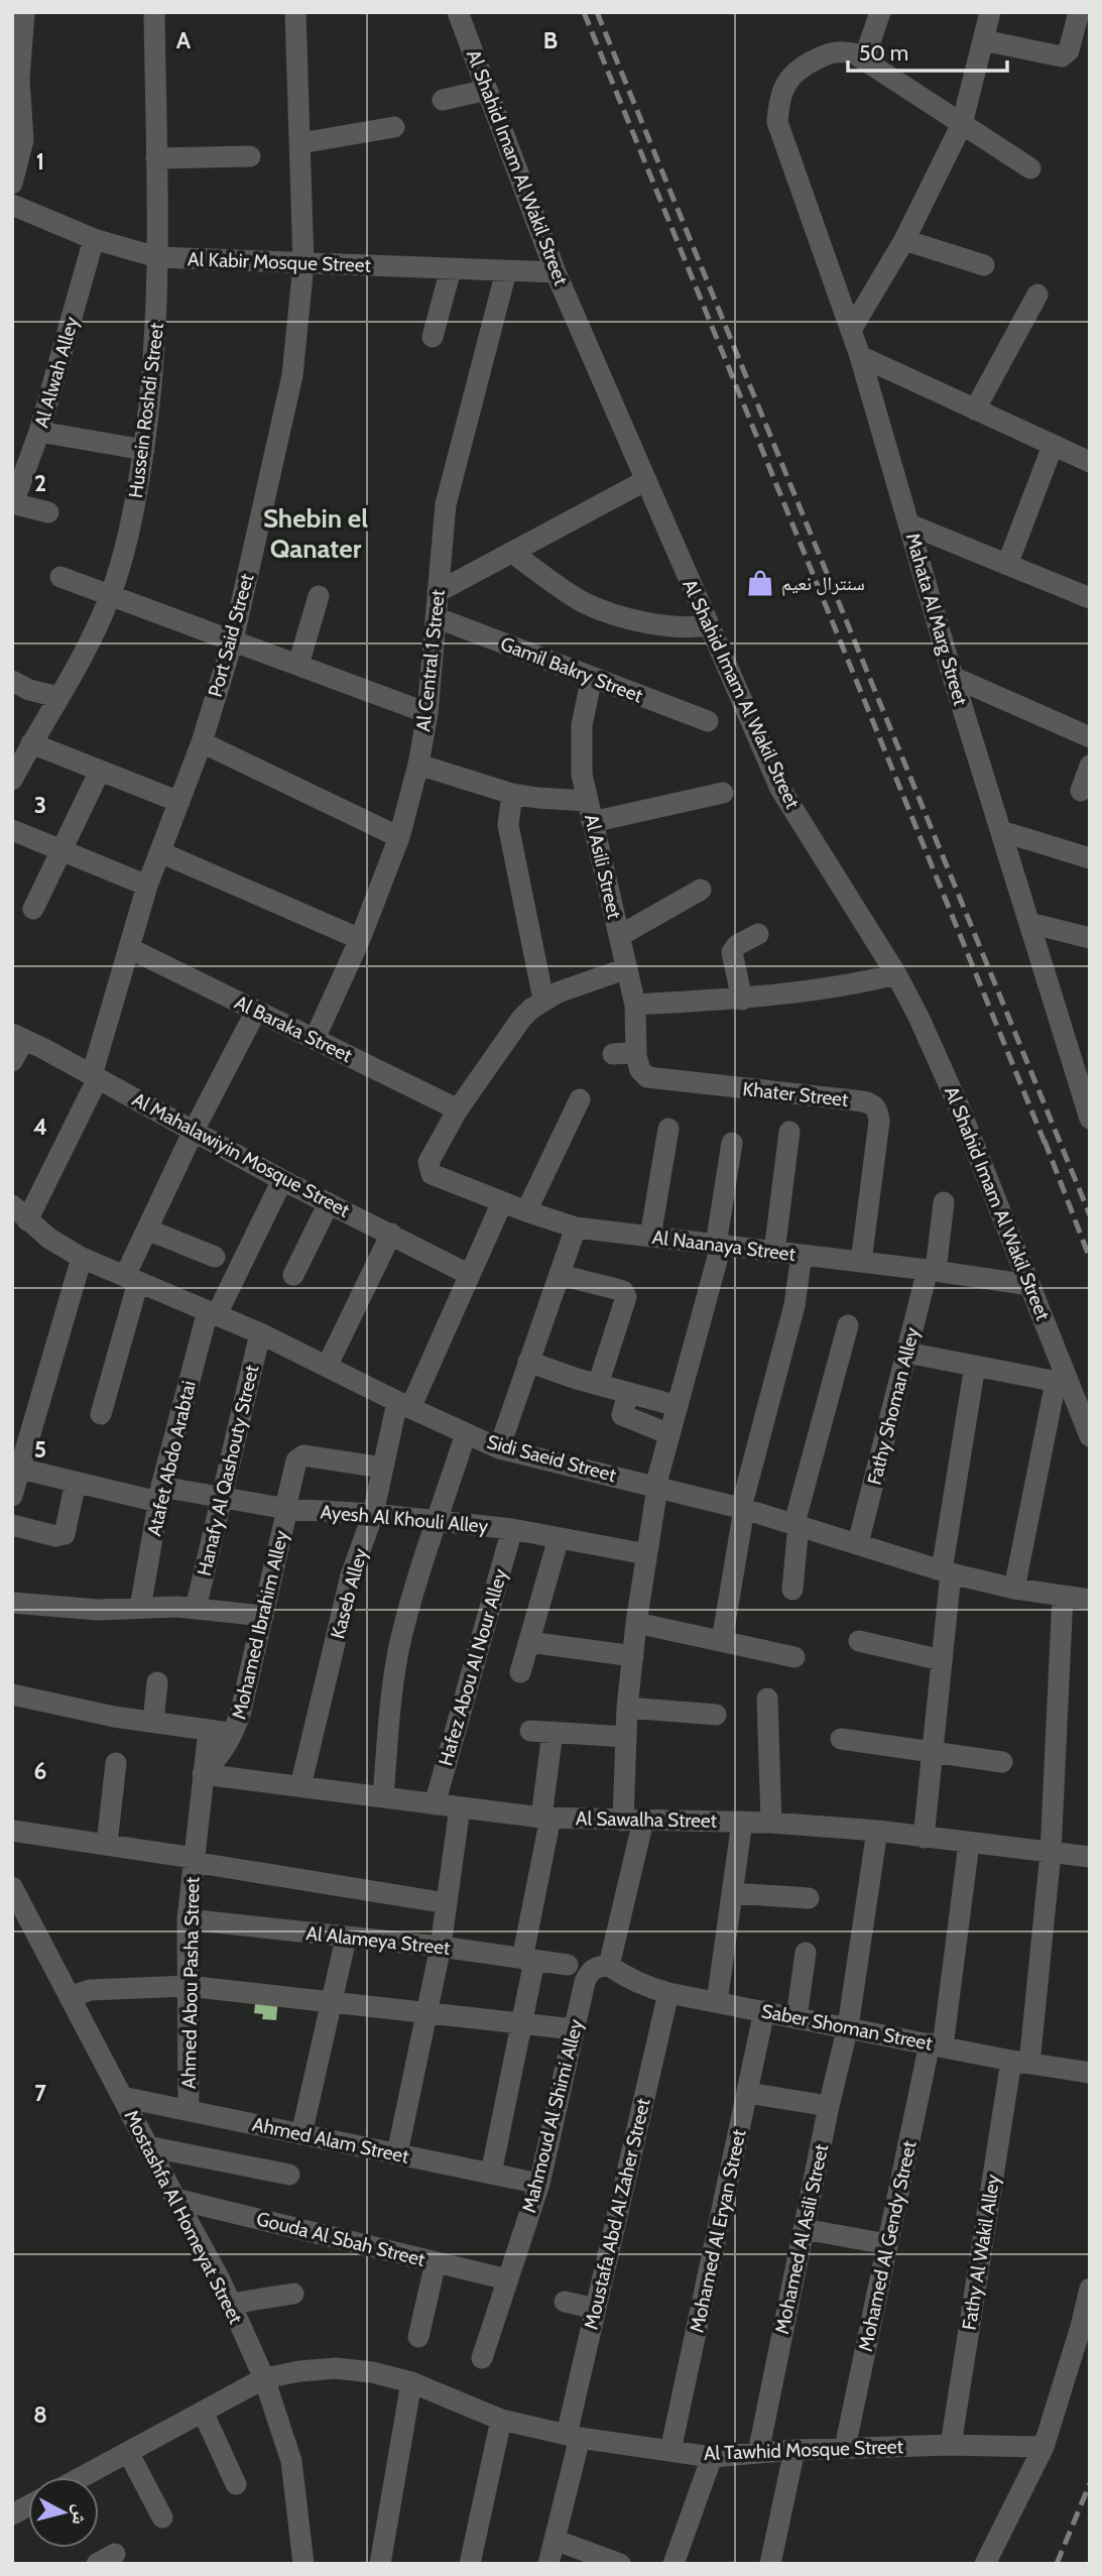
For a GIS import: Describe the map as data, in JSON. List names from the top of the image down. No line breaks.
{"streets":{"street":["Al Shahid Imam Al Wakil Street","Al Kabir Mosque Street","Al Alwah Alley","Hussein Roshdi Street","Mahata Al Marg Street","Port Said Street","Al Central 1 Street","Gamil Bakry Street","Al Asili Street","Al Baraka Street","Khater Street","Al Mahalawiyin Mosque Street","Al Naanaya Street","Fathy Shoman Alley","Atafet Abdo Arabtai","Sidi Saeid Street","Hanafy Al Qashouty Street","Ayesh Al Khouli Alley","Kaseb Alley","Mohamed Ibrahim Alley","Hafez Abou Al Nour Alley","Al Sawalha Street","Al Alameya Street","Ahmed Abou Pasha Street","Saber Shoman Street","Mahmoud Al Shimi Alley","Ahmed Alam Street","Moustafa Abd Al Zaher Street","Mostashfa Al Homeyat Street","Mohamed Al Eryan Street","Gouda Al Sbah Street","Mohamed Al Asili Street","Mohamed Al Gendy Street","Fathy Al Wakil Alley","Al Tawhid Mosque Street"]},"crossings":[["Al Shahid Imam Al Wakil Street","Al Kabir Mosque Street"],["Al Shahid Imam Al Wakil Street","Al Naanaya Street"],["Al Kabir Mosque Street","Al Alwah Alley"],["Al Kabir Mosque Street","Hussein Roshdi Street"],["Al Kabir Mosque Street","Port Said Street"],["Al Kabir Mosque Street","Al Central 1 Street"],["Port Said Street","Al Baraka Street"],["Port Said Street","Al Mahalawiyin Mosque Street"],["Port Said Street","Sidi Saeid Street"],["Al Central 1 Street","Gamil Bakry Street"],["Al Central 1 Street","Al Baraka Street"],["Gamil Bakry Street","Al Asili Street"],["Al Asili Street","Khater Street"],["Al Baraka Street","Al Naanaya Street"],["Khater Street","Al Naanaya Street"],["Al Mahalawiyin Mosque Street","Atafet Abdo Arabtai"],["Al Mahalawiyin Mosque Street","Kaseb Alley"],["Al Naanaya Street","Fathy Shoman Alley"],["Al Naanaya Street","Kaseb Alley"],["Fathy Shoman Alley","Sidi Saeid Street"],["Atafet Abdo Arabtai","Sidi Saeid Street"],["Atafet Abdo Arabtai","Ayesh Al Khouli Alley"],["Sidi Saeid Street","Hanafy Al Qashouty Street"],["Sidi Saeid Street","Kaseb Alley"],["Sidi Saeid Street","Fathy Al Wakil Alley"],["Hanafy Al Qashouty Street","Ayesh Al Khouli Alley"],["Ayesh Al Khouli Alley","Kaseb Alley"],["Ayesh Al Khouli Alley","Mohamed Ibrahim Alley"],["Ayesh Al Khouli Alley","Hafez Abou Al Nour Alley"],["Kaseb Alley","Mohamed Ibrahim Alley"],["Kaseb Alley","Al Sawalha Street"],["Mohamed Ibrahim Alley","Al Sawalha Street"],["Mohamed Ibrahim Alley","Ahmed Abou Pasha Street"],["Hafez Abou Al Nour Alley","Al Sawalha Street"],["Al Sawalha Street","Ahmed Abou Pasha Street"],["Al Sawalha Street","Mohamed Al Asili Street"],["Al Sawalha Street","Mohamed Al Gendy Street"],["Al Sawalha Street","Fathy Al Wakil Alley"],["Al Alameya Street","Ahmed Abou Pasha Street"],["Ahmed Abou Pasha Street","Ahmed Alam Street"],["Saber Shoman Street","Mahmoud Al Shimi Alley"],["Saber Shoman Street","Moustafa Abd Al Zaher Street"],["Saber Shoman Street","Mohamed Al Eryan Street"],["Saber Shoman Street","Mohamed Al Asili Street"],["Saber Shoman Street","Mohamed Al Gendy Street"],["Saber Shoman Street","Fathy Al Wakil Alley"],["Mahmoud Al Shimi Alley","Ahmed Alam Street"],["Mahmoud Al Shimi Alley","Gouda Al Sbah Street"],["Ahmed Alam Street","Mostashfa Al Homeyat Street"],["Moustafa Abd Al Zaher Street","Al Tawhid Mosque Street"],["Mostashfa Al Homeyat Street","Gouda Al Sbah Street"],["Mostashfa Al Homeyat Street","Al Tawhid Mosque Street"],["Mohamed Al Eryan Street","Al Tawhid Mosque Street"],["Mohamed Al Asili Street","Al Tawhid Mosque Street"],["Mohamed Al Gendy Street","Al Tawhid Mosque Street"],["Fathy Al Wakil Alley","Al Tawhid Mosque Street"]],"districts":["Shebin el Qanater"],"places":{"shop":["سنترال نعيم"]},"scale_bar":"50 m","north":"right","grid":{"columns":["A","B"],"rows":["1","2","3","4","5","6","7","8"]}}
